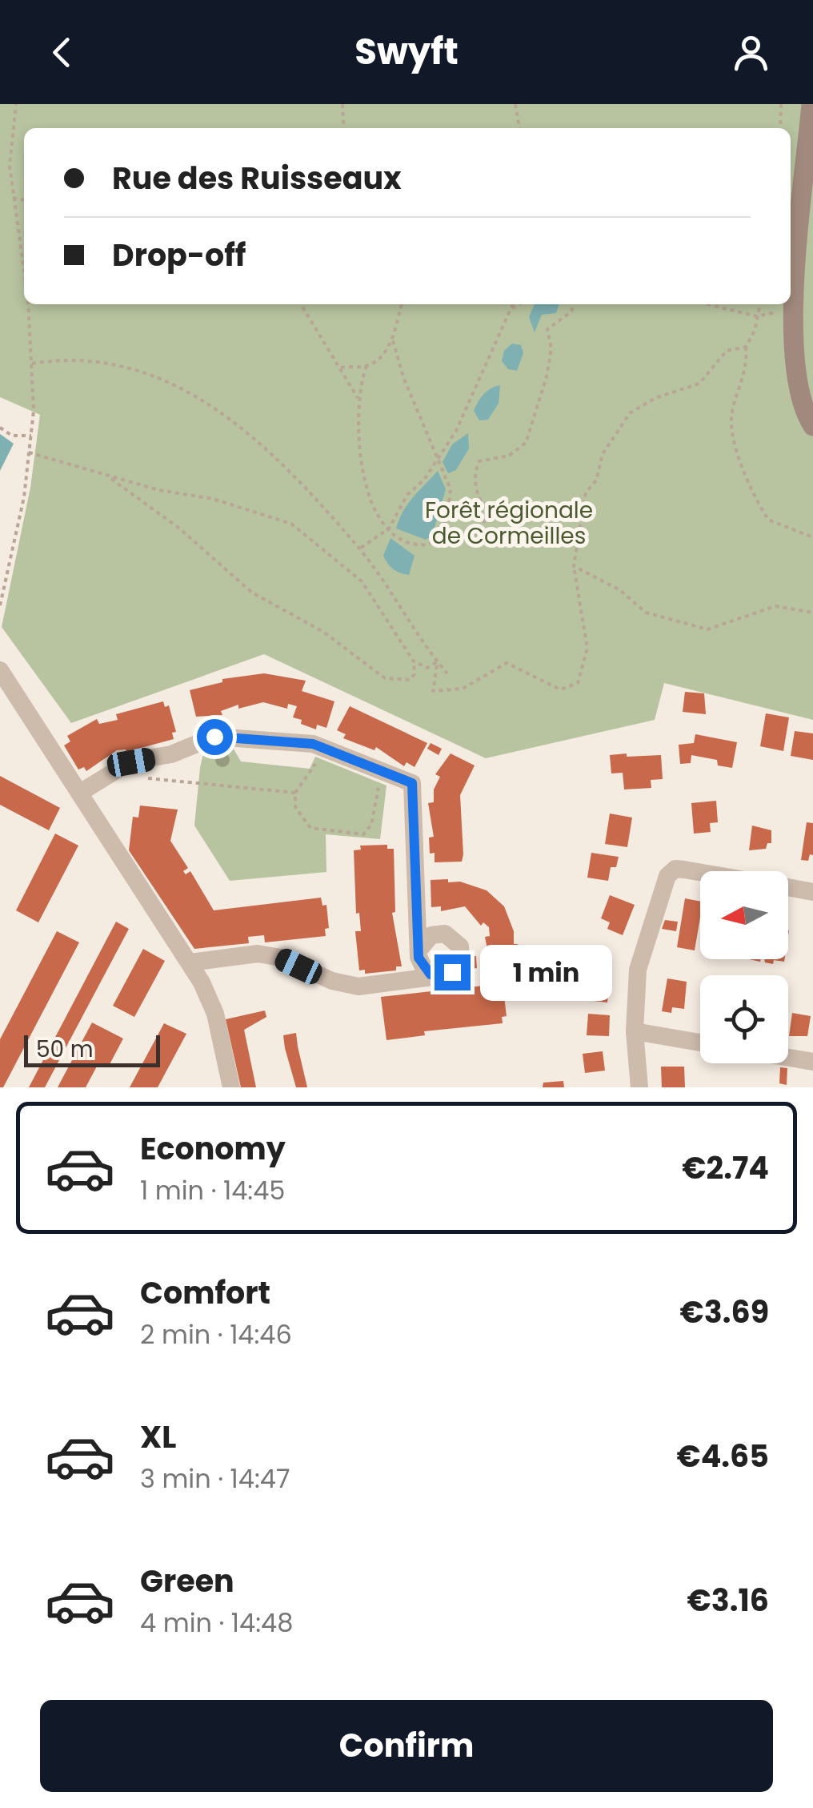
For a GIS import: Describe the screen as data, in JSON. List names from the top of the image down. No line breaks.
{"parks":["Forêt régionale de Cormeilles"],"scale_bar":"50 m","north":"left","page":{"header":"Swyft","banner":["Rue des Ruisseaux","Drop-off"],"bubble":"1 min","scale":"50 m","list":[{"name":"Economy","note":"1 min · 14:45","value":"€2.74"},{"name":"Comfort","note":"2 min · 14:46","value":"€3.69"},{"name":"XL","note":"3 min · 14:47","value":"€4.65"},{"name":"Green","note":"4 min · 14:48","value":"€3.16"}],"buttons":"Confirm"}}
